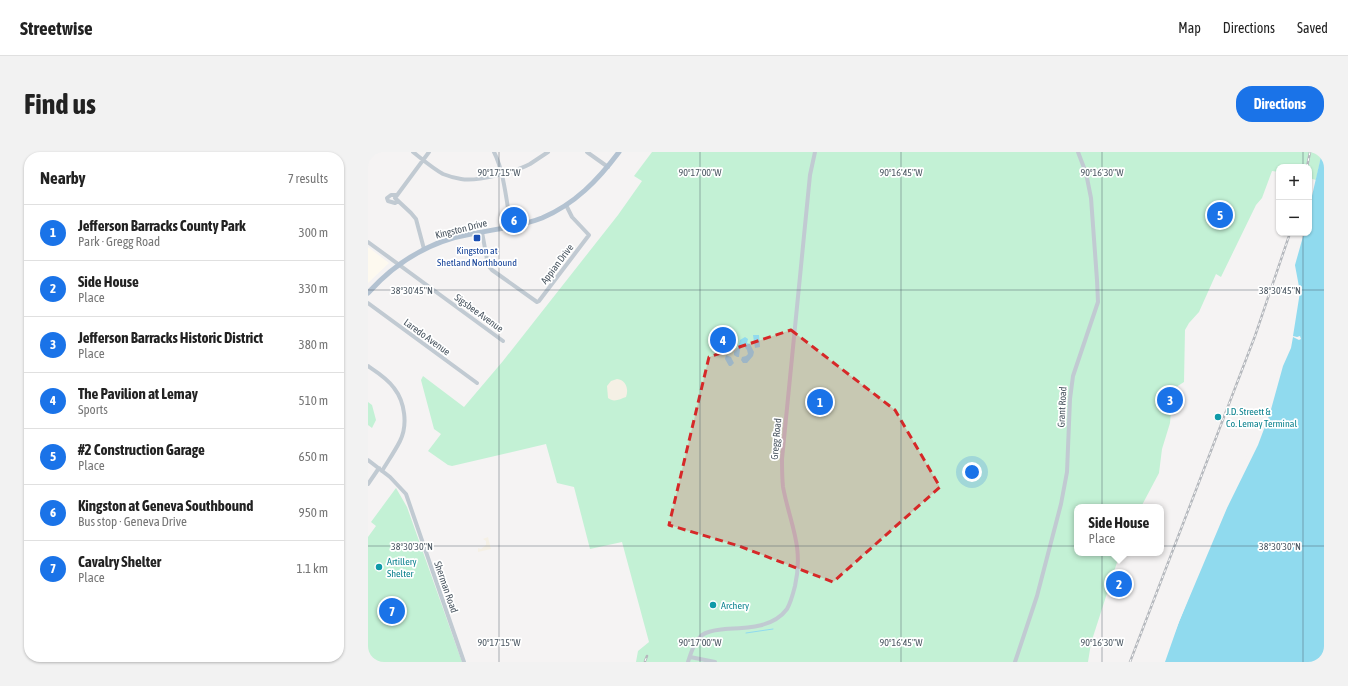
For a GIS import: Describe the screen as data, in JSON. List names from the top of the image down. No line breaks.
{"streets":{"main road":["Kingston Drive"],"street":["Appian Drive","Sigsbee Avenue","Laredo Avenue","Grant Road","Gregg Road","Sherman Road"]},"crossings":[["Kingston Drive","Appian Drive"],["Kingston Drive","Sigsbee Avenue"]],"places":{"transit":["Kingston at Shetland Northbound"],"other":["J.D. Streett & Co. Lemay Terminal","Artillery Shelter","Archery"]},"page":{"header":"Streetwise","nav":["Map","Directions","Saved"],"buttons":"Directions","title":"Find us","heading":["Nearby","7 results"],"map_buttons":["+","−"],"pins":["5","6","4","3","1","2","7"],"list":[{"mark":"1","name":"Jefferson Barracks County Park","note":"Park · Gregg Road","value":"300 m"},{"mark":"2","name":"Side House","note":"Place","value":"330 m"},{"mark":"3","name":"Jefferson Barracks Historic District","note":"Place","value":"380 m"},{"mark":"4","name":"The Pavilion at Lemay","note":"Sports","value":"510 m"},{"mark":"5","name":"#2 Construction Garage","note":"Place","value":"650 m"},{"mark":"6","name":"Kingston at Geneva Southbound","note":"Bus stop · Geneva Drive","value":"950 m"},{"mark":"7","name":"Cavalry Shelter","note":"Place","value":"1.1 km"}],"popup":["Side House","Place"]},"coordinates":["90°17'15\"W","90°17'00\"W","90°16'45\"W","90°16'30\"W","38°30'45\"N","38°30'30\"N"]}
